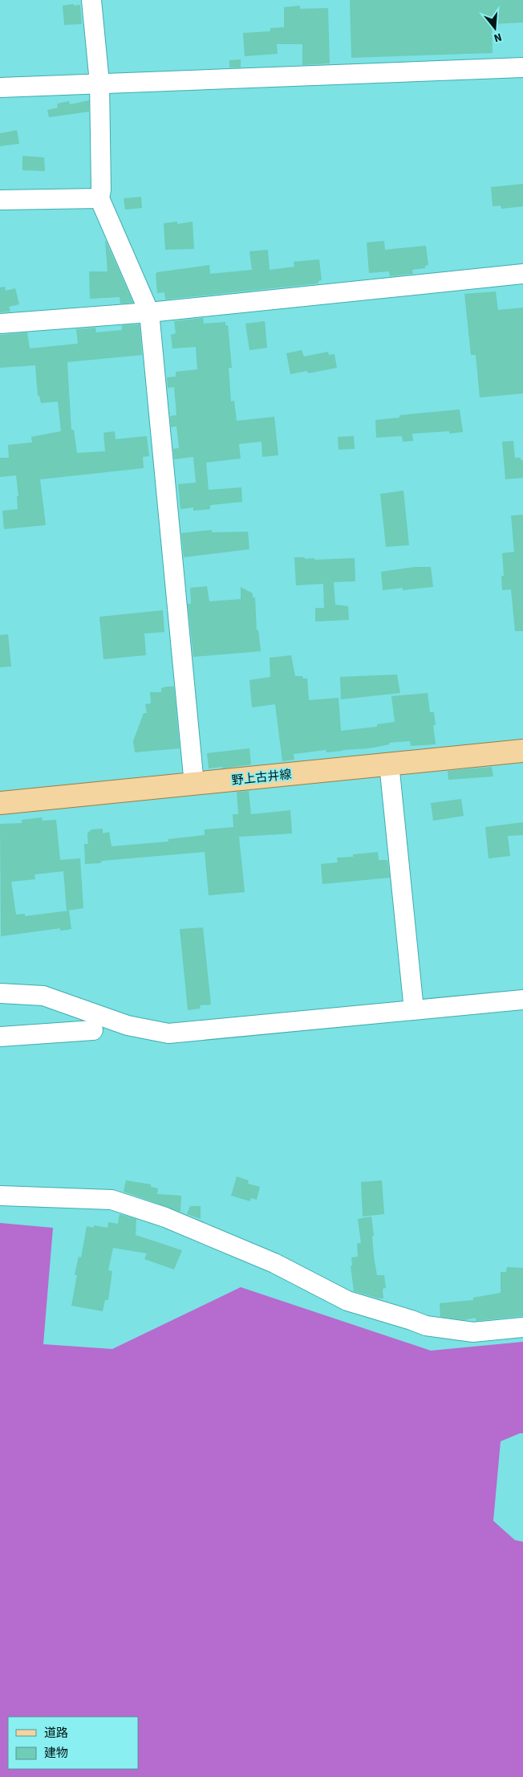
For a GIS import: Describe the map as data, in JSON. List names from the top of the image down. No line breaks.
{"streets":{"main road":["野上古井線"]},"legend":["道路","建物"],"north":"bottom"}
